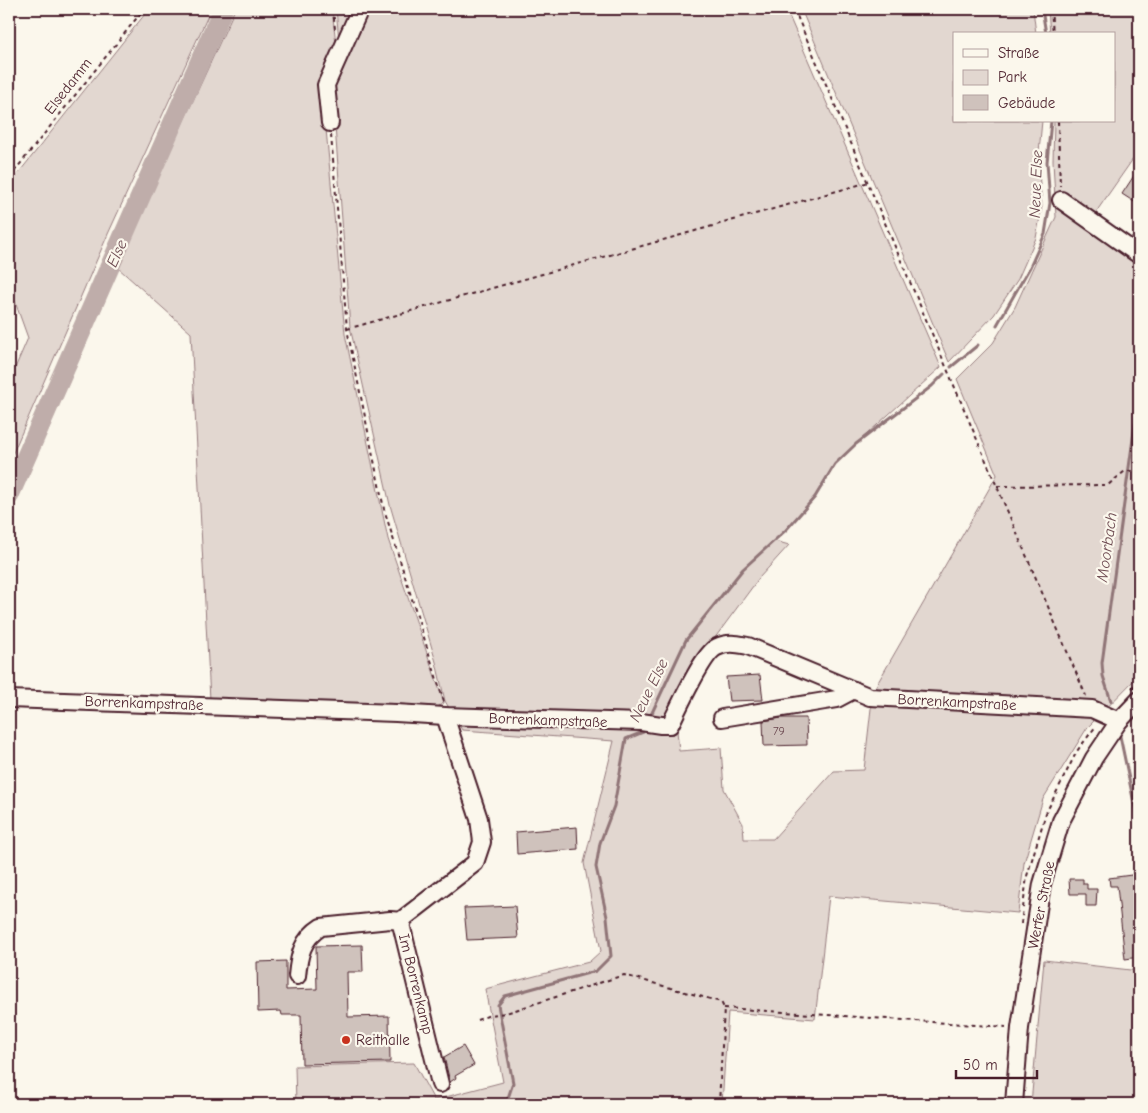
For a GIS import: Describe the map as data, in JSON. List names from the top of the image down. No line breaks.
{"streets":{"street":["Borrenkampstraße","Werfer Straße","Im Borrenkamp"],"path":["Elsedamm"]},"crossings":[["Borrenkampstraße","Werfer Straße"],["Borrenkampstraße","Im Borrenkamp"]],"water":["Neue Else","Else","Moorbach"],"places":["Reithalle"],"house_numbers":["79"],"legend":["Straße","Park","Gebäude"],"scale_bar":"50 m"}
